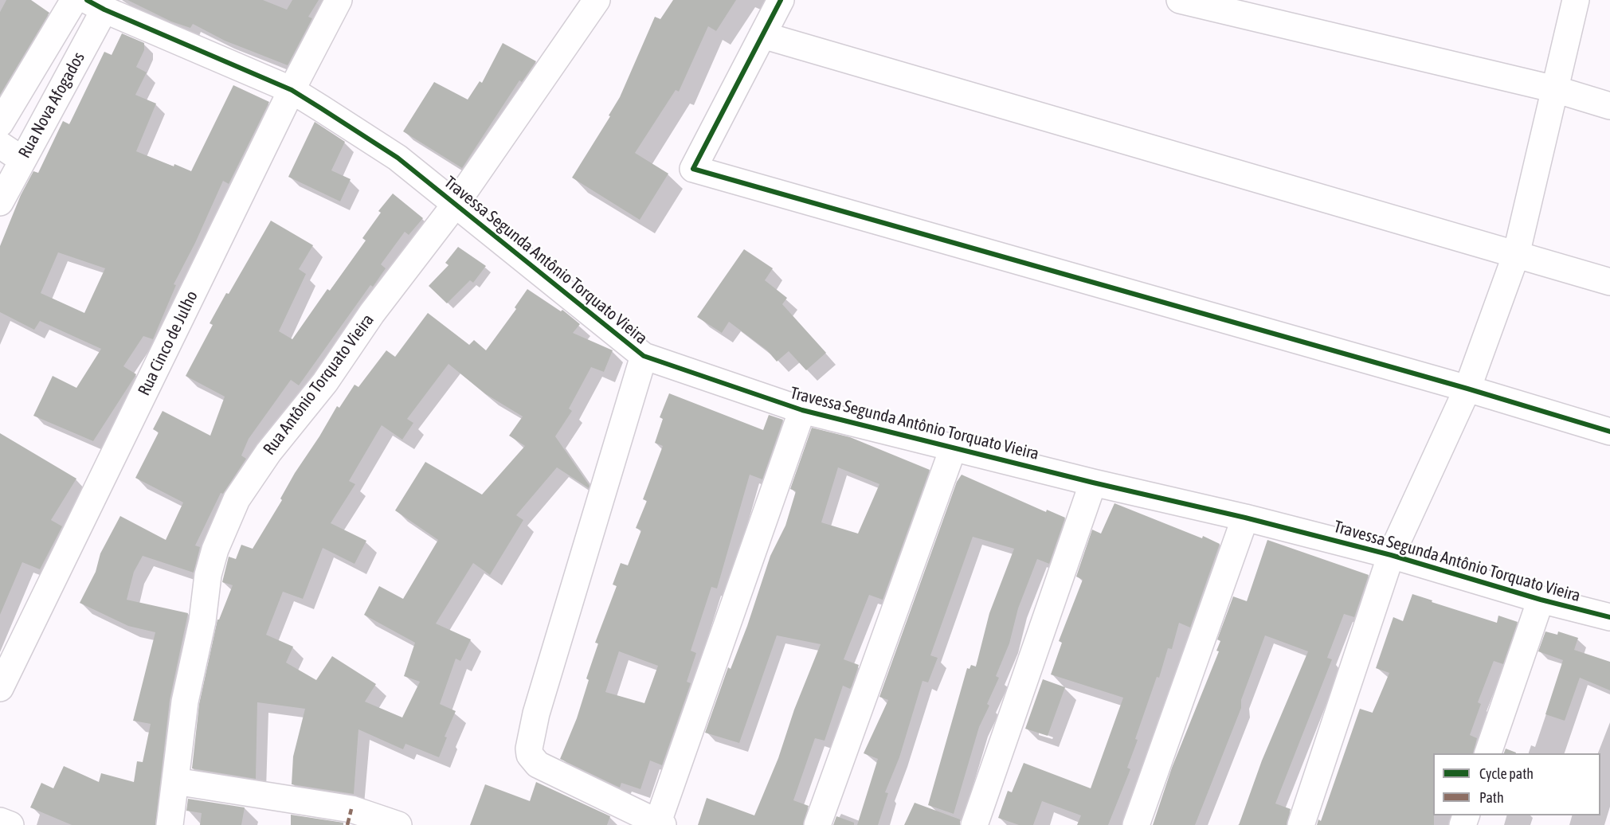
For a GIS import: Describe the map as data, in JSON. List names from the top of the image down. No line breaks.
{"streets":{"street":["Rua Nova Afogados","Travessa Segunda Antônio Torquato Vieira","Rua Cinco de Julho","Rua Antônio Torquato Vieira"]},"crossings":[["Rua Nova Afogados","Travessa Segunda Antônio Torquato Vieira"],["Travessa Segunda Antônio Torquato Vieira","Rua Cinco de Julho"],["Travessa Segunda Antônio Torquato Vieira","Rua Antônio Torquato Vieira"]],"legend":["Cycle path","Path"]}
